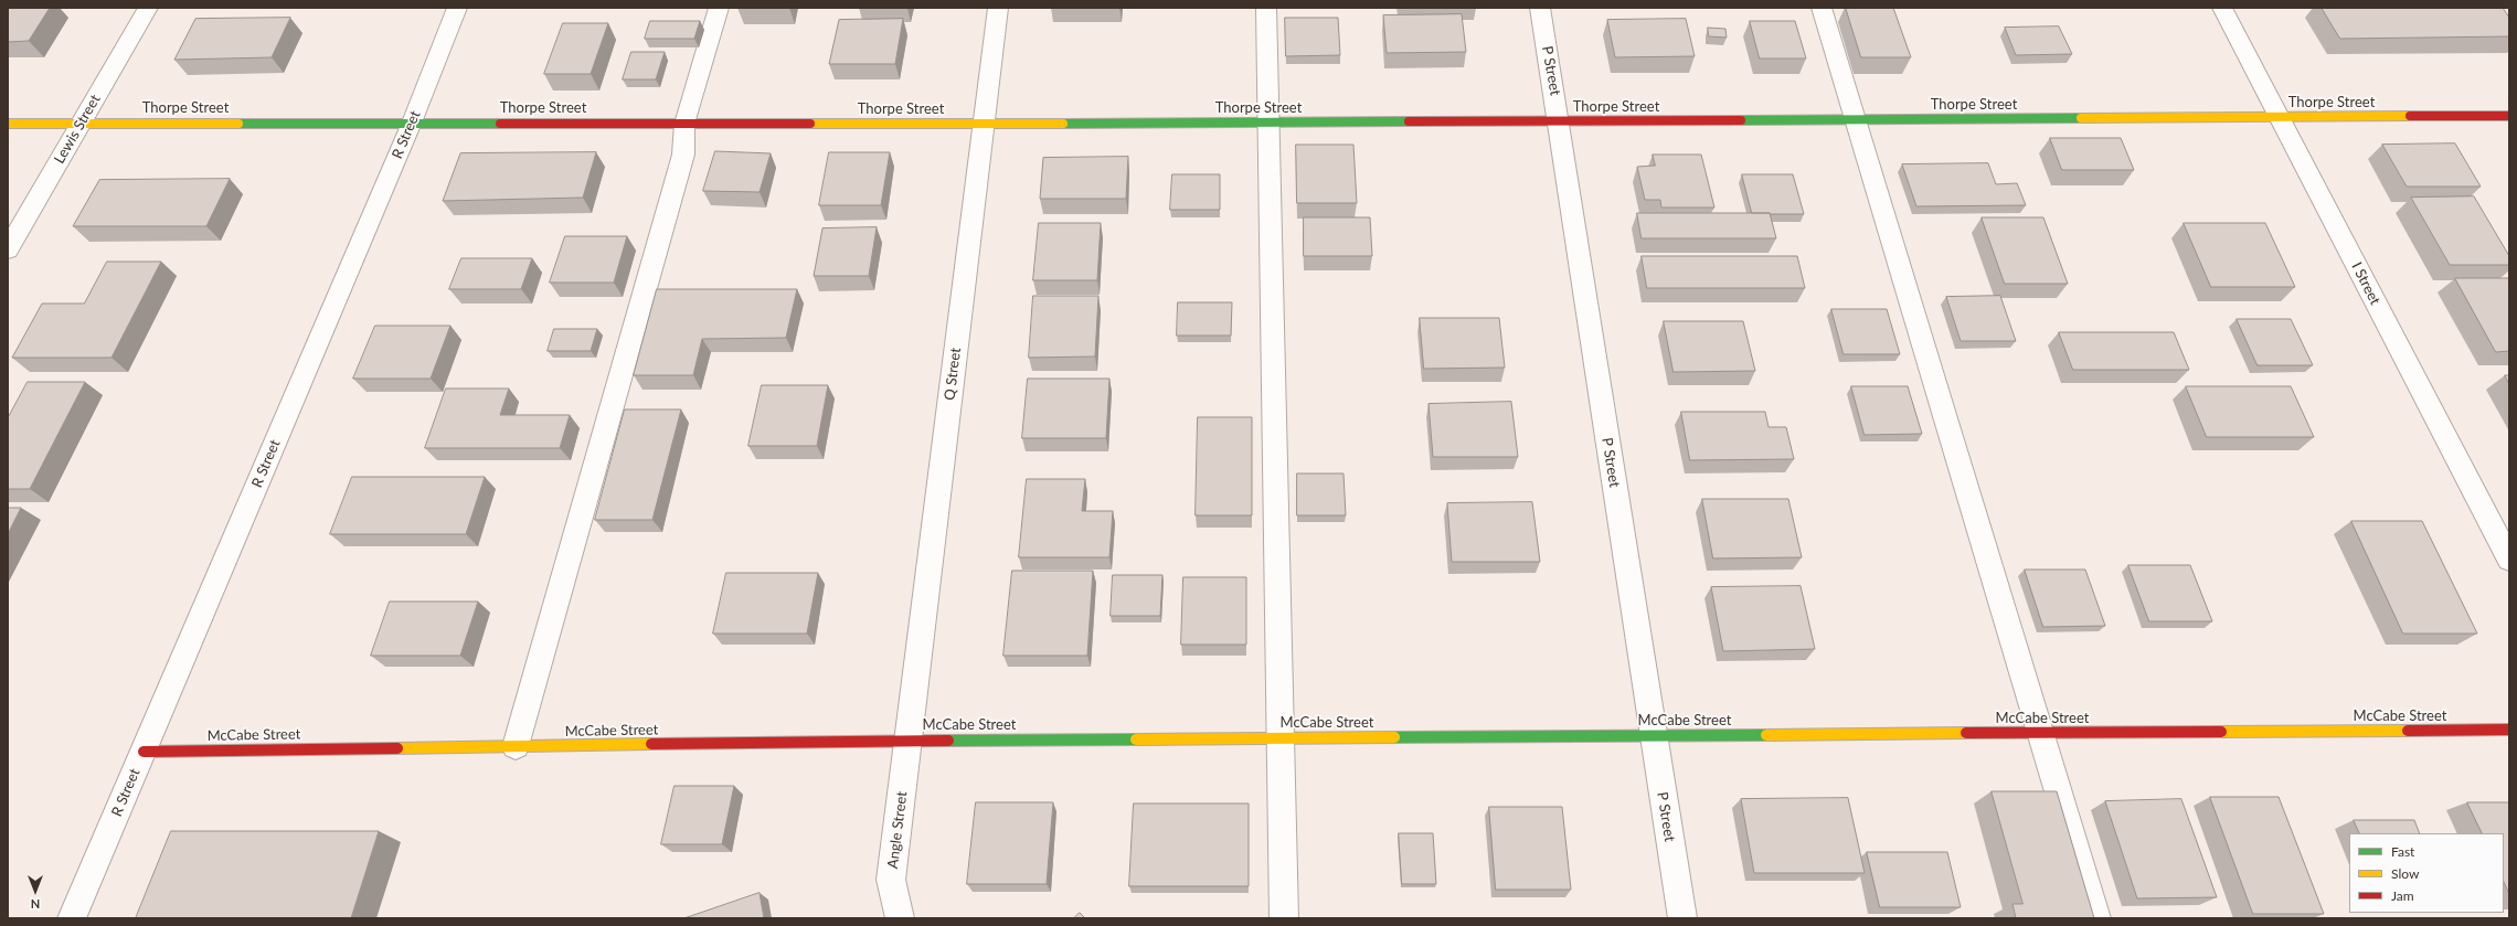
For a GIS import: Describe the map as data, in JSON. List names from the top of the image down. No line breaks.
{"streets":{"street":["P Street","Thorpe Street","Lewis Street","R Street","I Street","Q Street","McCabe Street","Angle Street"]},"crossings":[["P Street","Thorpe Street"],["P Street","McCabe Street"],["Thorpe Street","Lewis Street"],["Thorpe Street","R Street"],["Thorpe Street","I Street"],["Thorpe Street","Q Street"],["R Street","McCabe Street"],["Q Street","McCabe Street"],["Q Street","Angle Street"],["McCabe Street","Angle Street"]],"legend":["Fast","Slow","Jam"],"north":"bottom"}
